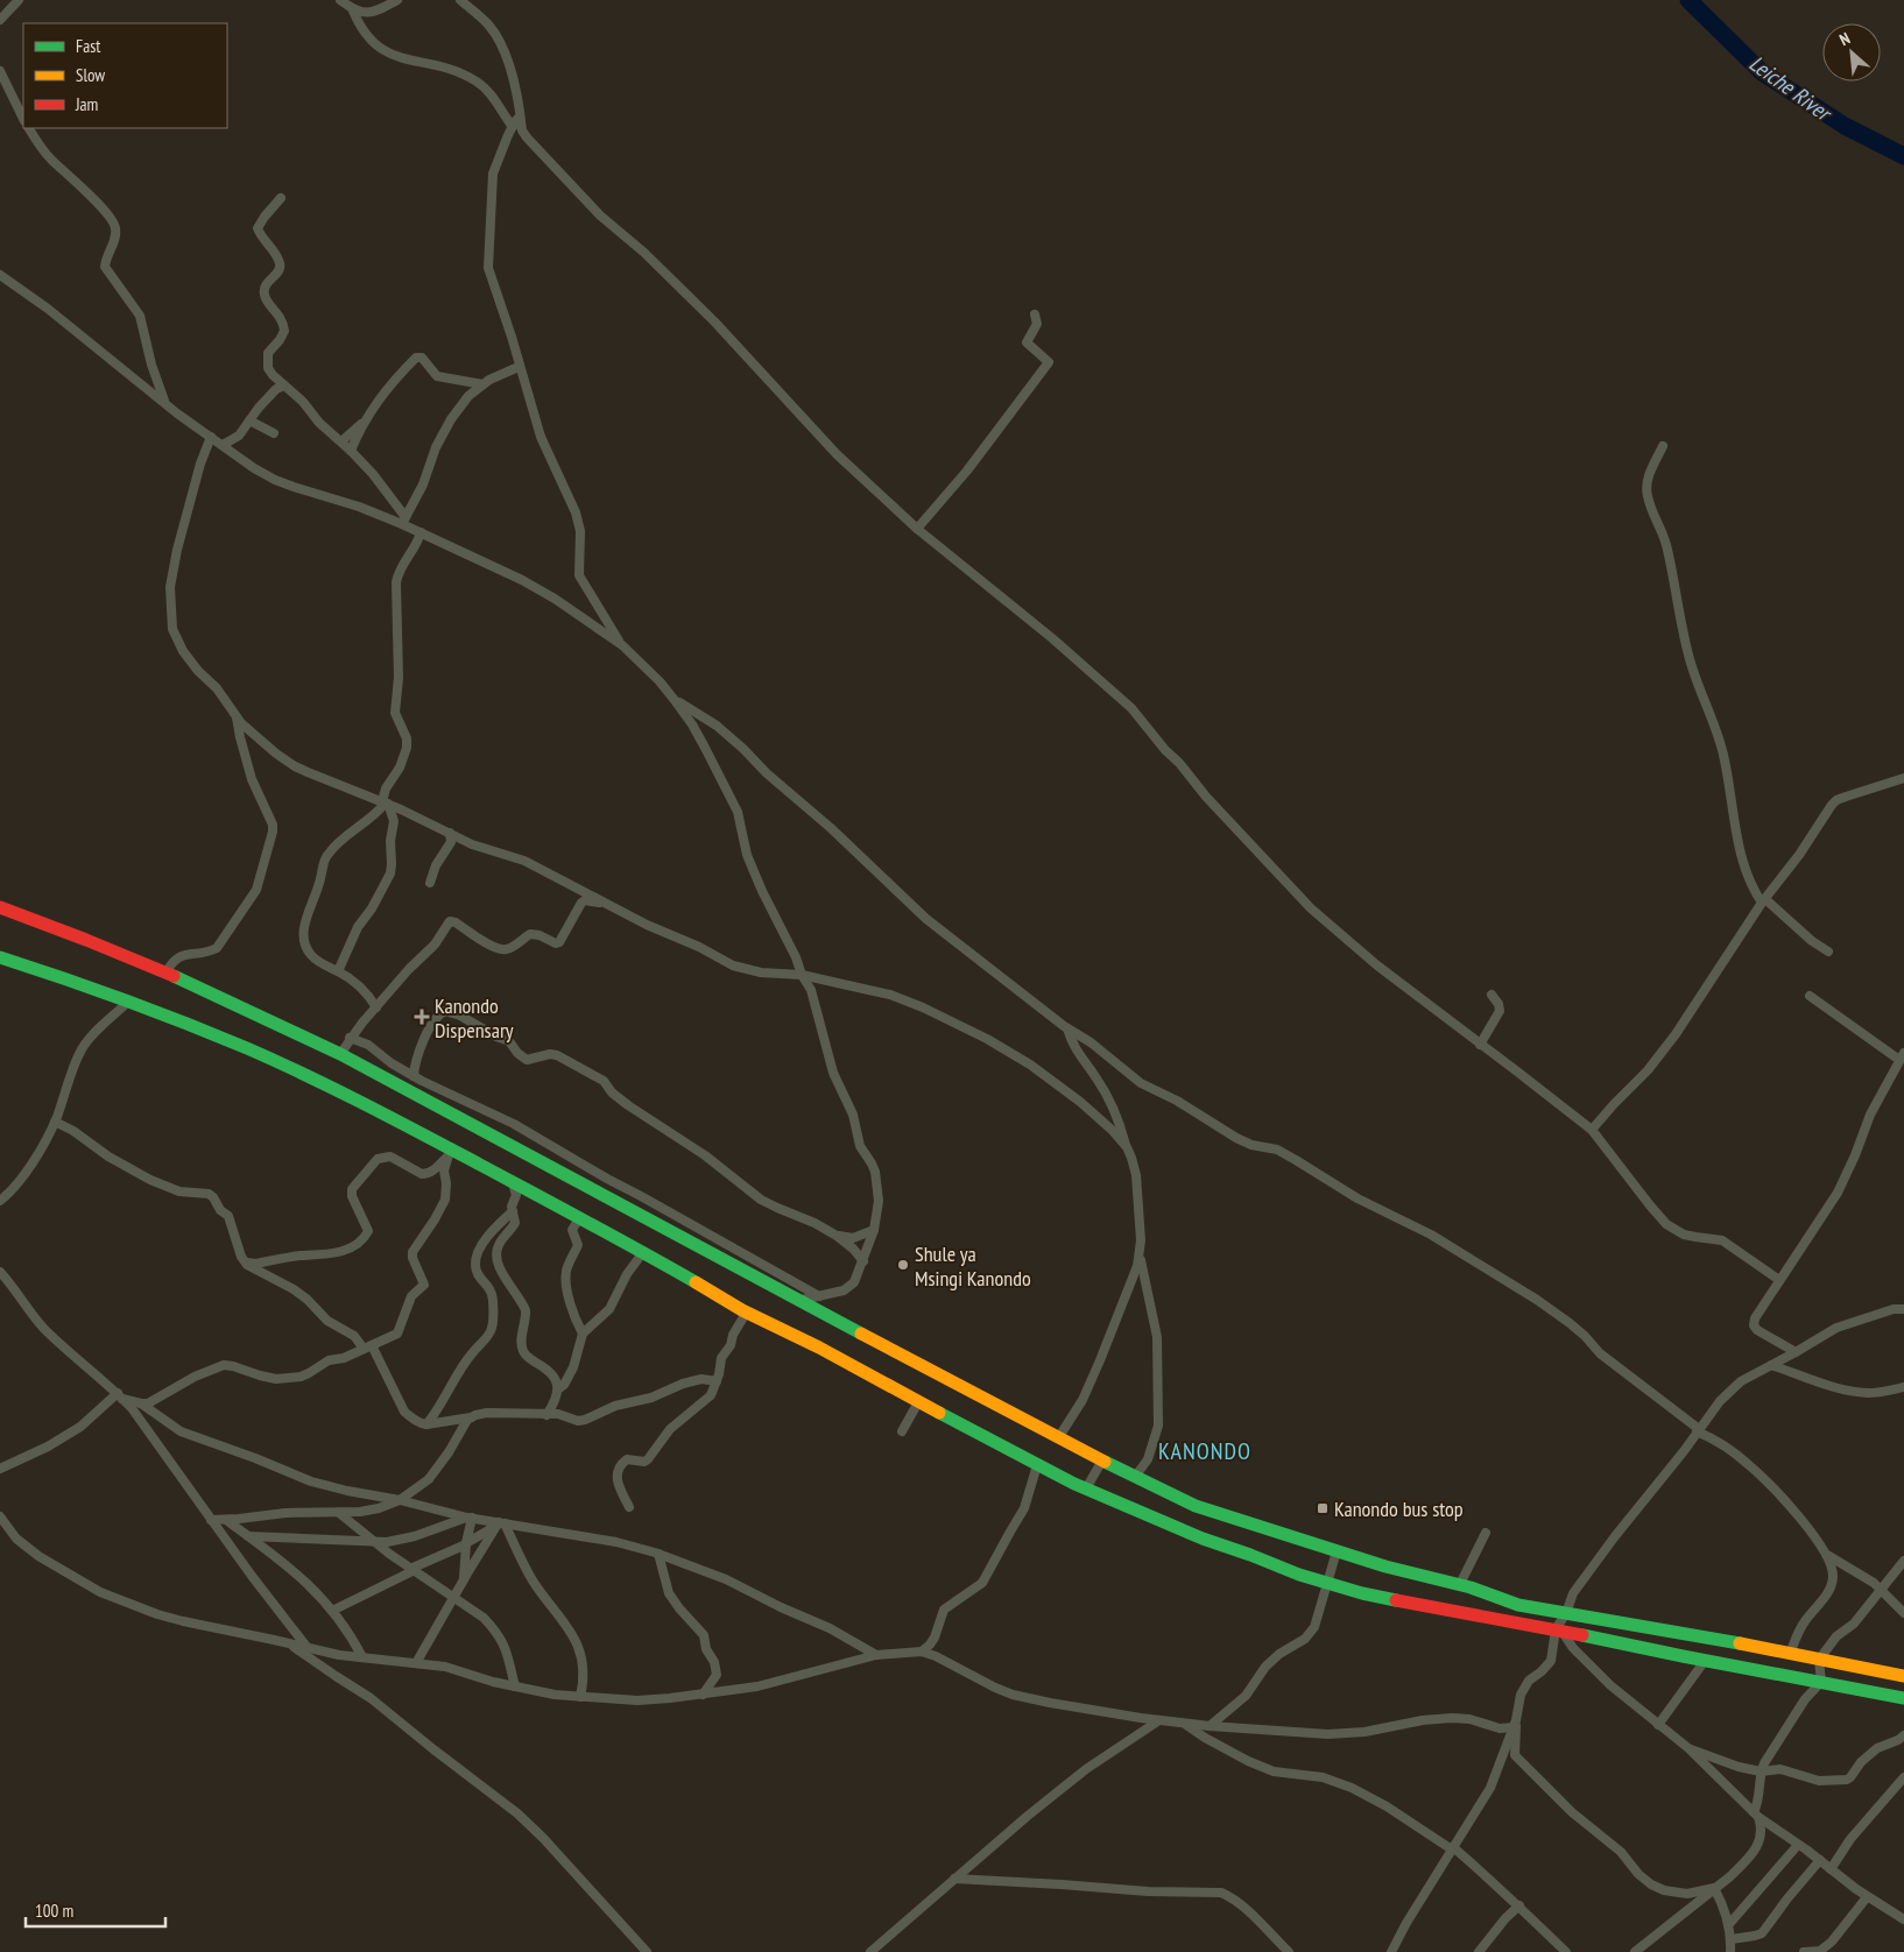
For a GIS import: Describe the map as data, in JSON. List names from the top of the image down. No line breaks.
{"districts":["KANONDO"],"water":["Leiche River"],"places":{"health":["Kanondo Dispensary"],"other":["Shule ya Msingi Kanondo"],"transit":["Kanondo bus stop"]},"legend":["Fast","Slow","Jam"],"scale_bar":"100 m","north":"top left"}
